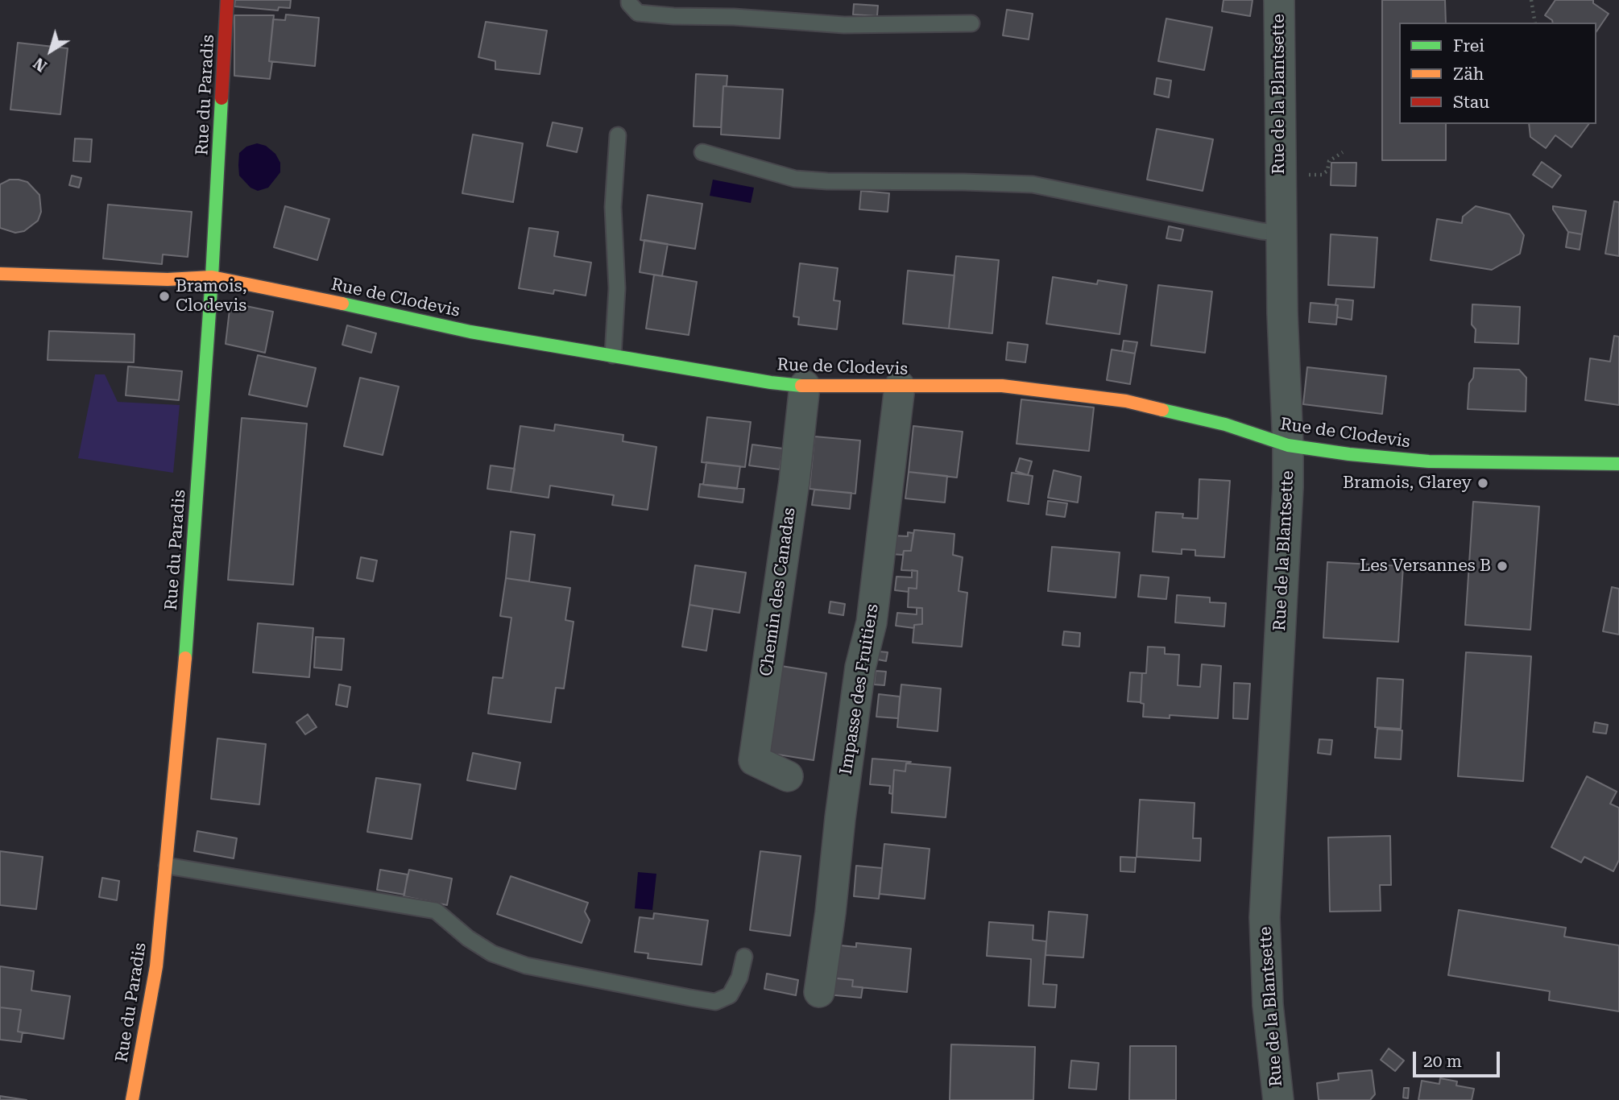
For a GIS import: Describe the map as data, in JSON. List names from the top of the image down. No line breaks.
{"streets":{"street":["Rue de la Blantsette","Rue du Paradis","Rue de Clodevis","Chemin des Canadas","Impasse des Fruitiers"]},"crossings":[["Rue de la Blantsette","Rue de Clodevis"],["Rue du Paradis","Rue de Clodevis"],["Rue de Clodevis","Chemin des Canadas"],["Rue de Clodevis","Impasse des Fruitiers"]],"places":["Bramois, Clodevis","Bramois, Glarey","Les Versannes B"],"legend":["Frei","Zäh","Stau"],"scale_bar":"20 m","north":"bottom left"}
